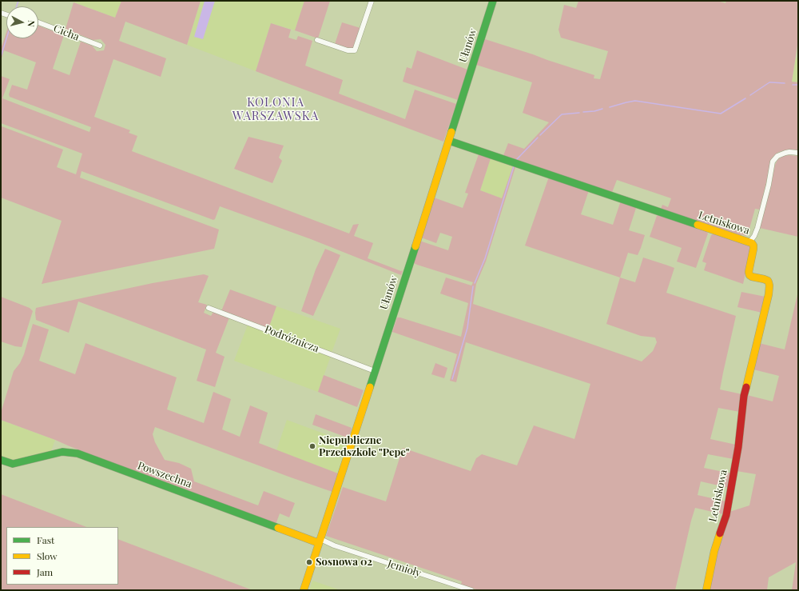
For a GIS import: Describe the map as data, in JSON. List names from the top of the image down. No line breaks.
{"streets":{"street":["Cicha","Ułanów","Letniskowa","Podróżnicza","Powszechna","Jemioły"]},"crossings":[["Ułanów","Letniskowa"],["Ułanów","Podróżnicza"],["Ułanów","Powszechna"],["Ułanów","Jemioły"],["Powszechna","Jemioły"]],"districts":["KOLONIA WARSZAWSKA"],"places":["Niepubliczne Przedszkole \"Pepe\"","Sosnowa 02"],"legend":["Fast","Slow","Jam"],"north":"right"}
